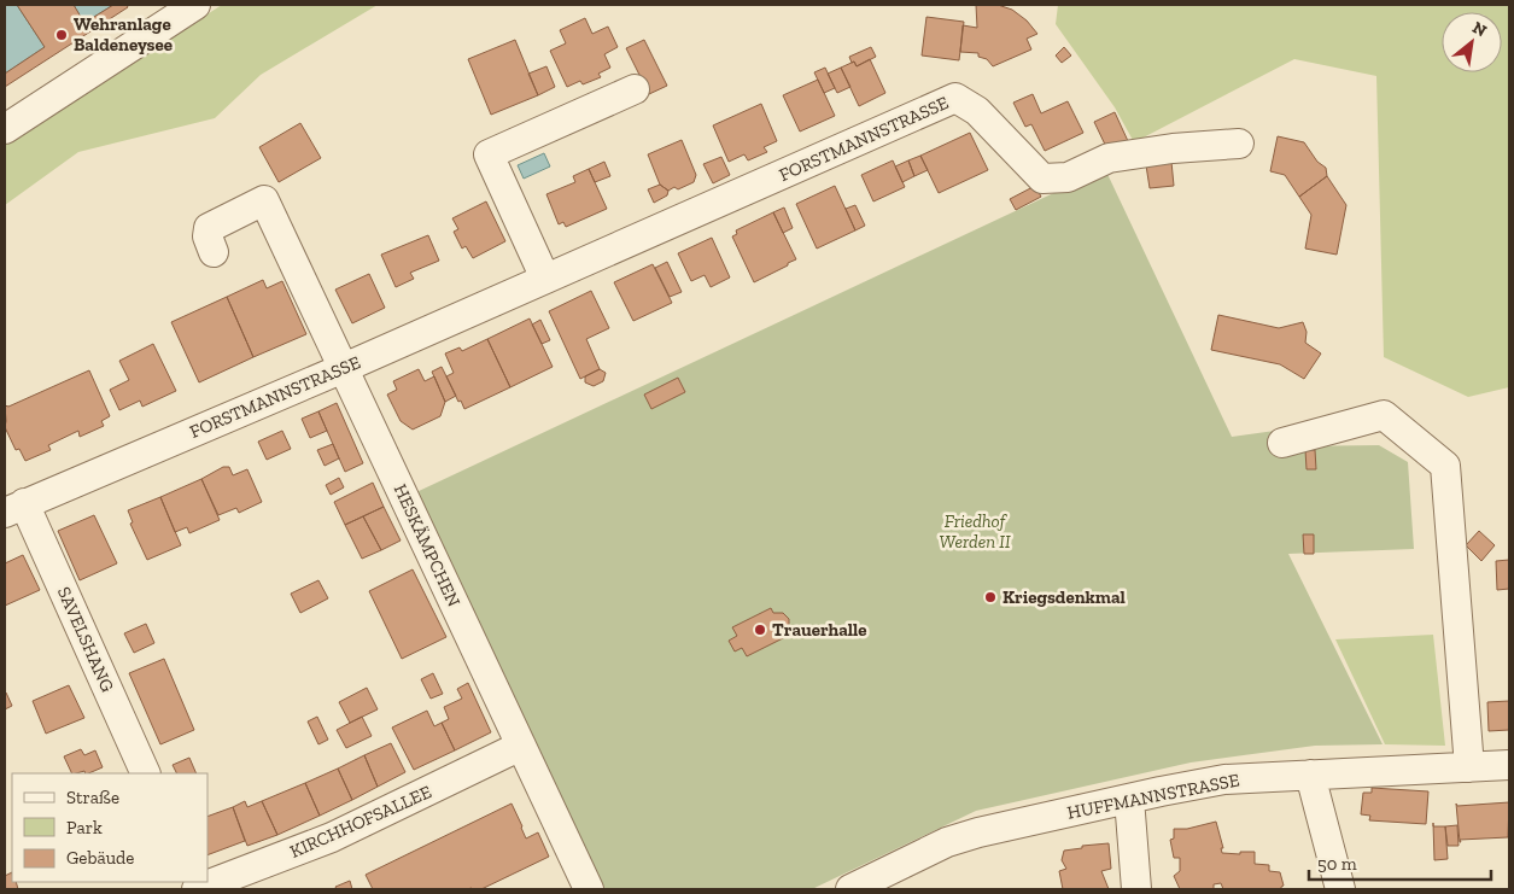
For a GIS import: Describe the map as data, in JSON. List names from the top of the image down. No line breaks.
{"streets":{"street":["FORSTMANNSTRASSE","HESKÄMPCHEN","SAVELSHANG","HUFFMANNSTRASSE","KIRCHHOFSALLEE"]},"crossings":[["FORSTMANNSTRASSE","HESKÄMPCHEN"],["FORSTMANNSTRASSE","SAVELSHANG"],["HESKÄMPCHEN","KIRCHHOFSALLEE"]],"parks":["Friedhof Werden II"],"places":["Wehranlage Baldeneysee","Kriegsdenkmal","Trauerhalle"],"legend":["Straße","Park","Gebäude"],"scale_bar":"50 m","north":"top right"}
